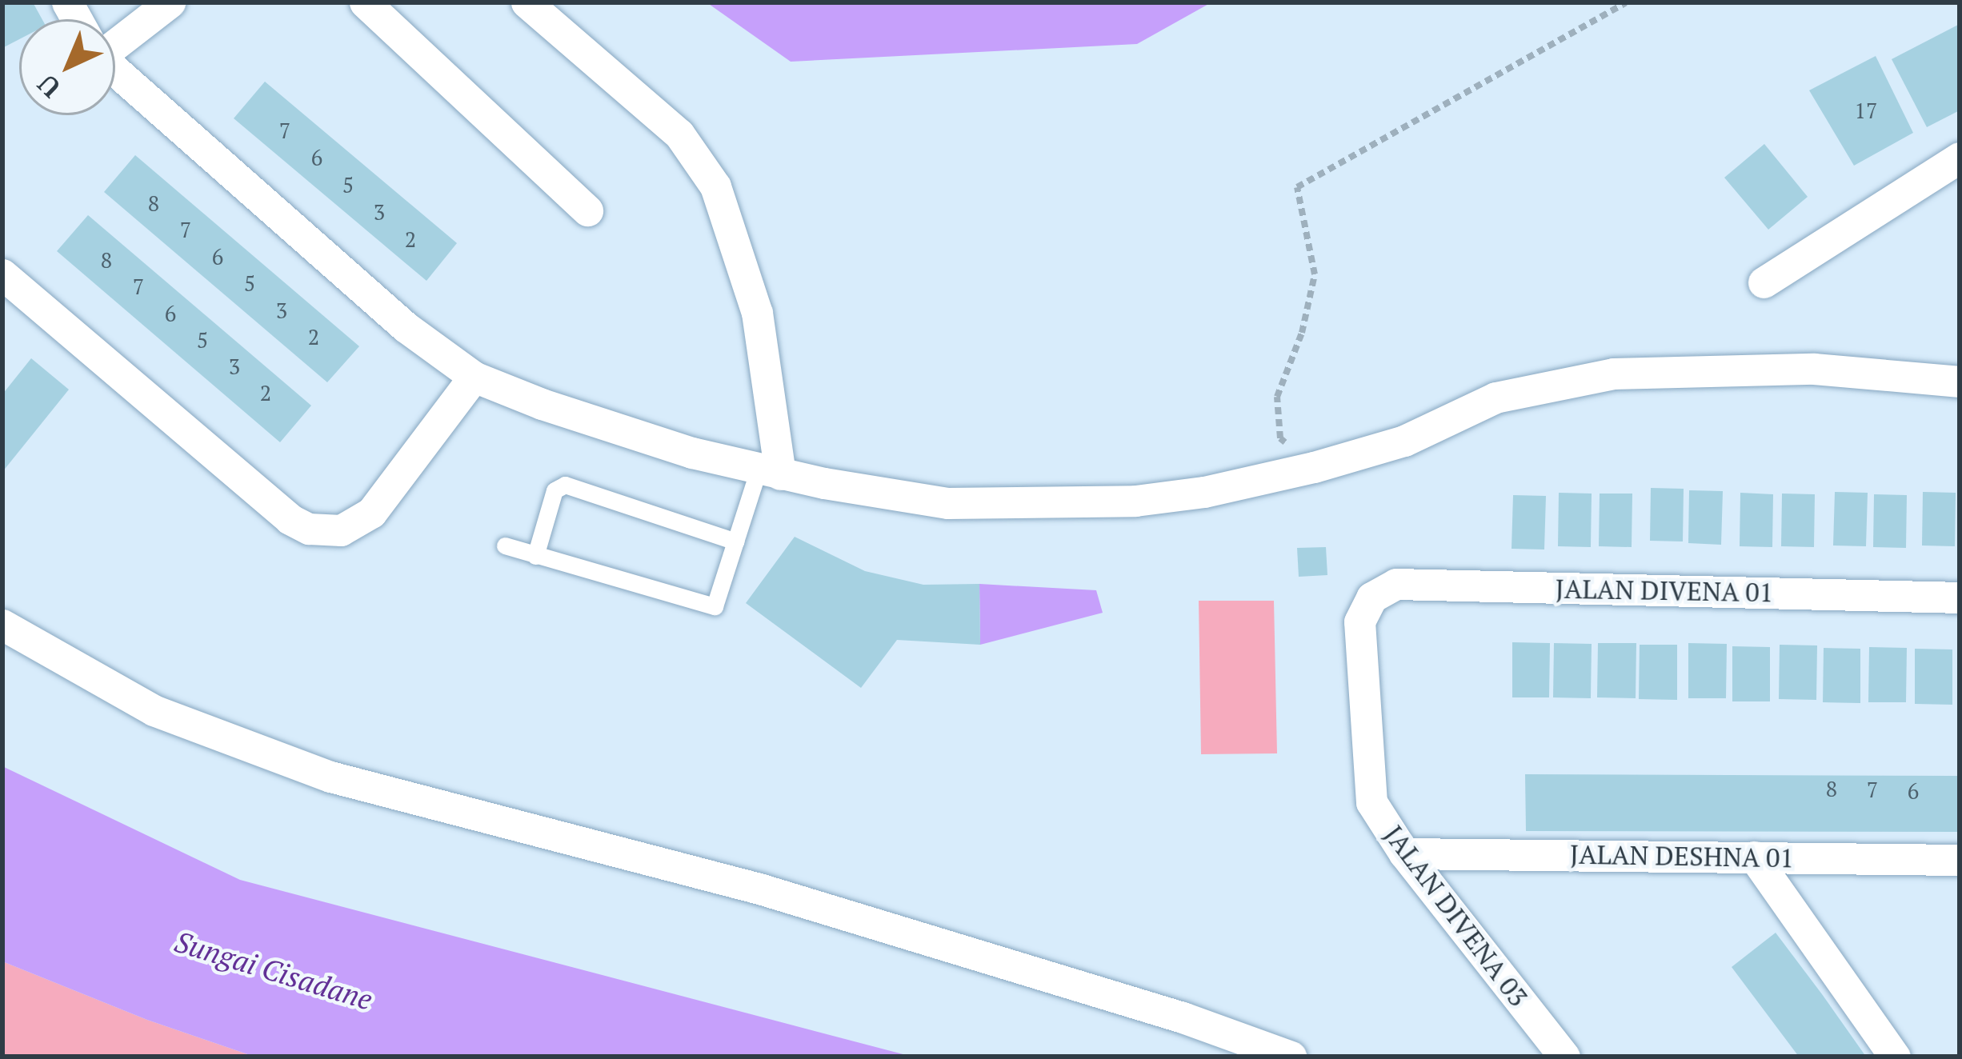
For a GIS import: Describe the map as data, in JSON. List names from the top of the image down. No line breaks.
{"streets":{"street":["JALAN DIVENA 01","JALAN DESHNA 01","JALAN DIVENA 03"]},"crossings":[["JALAN DIVENA 01","JALAN DIVENA 03"],["JALAN DESHNA 01","JALAN DIVENA 03"]],"water":["Sungai Cisadane"],"house_numbers":["17","7","6","5","8","3","7","2","6","8","5","7","3","6","2","5","3","2","8","7","6"],"north":"bottom left"}
